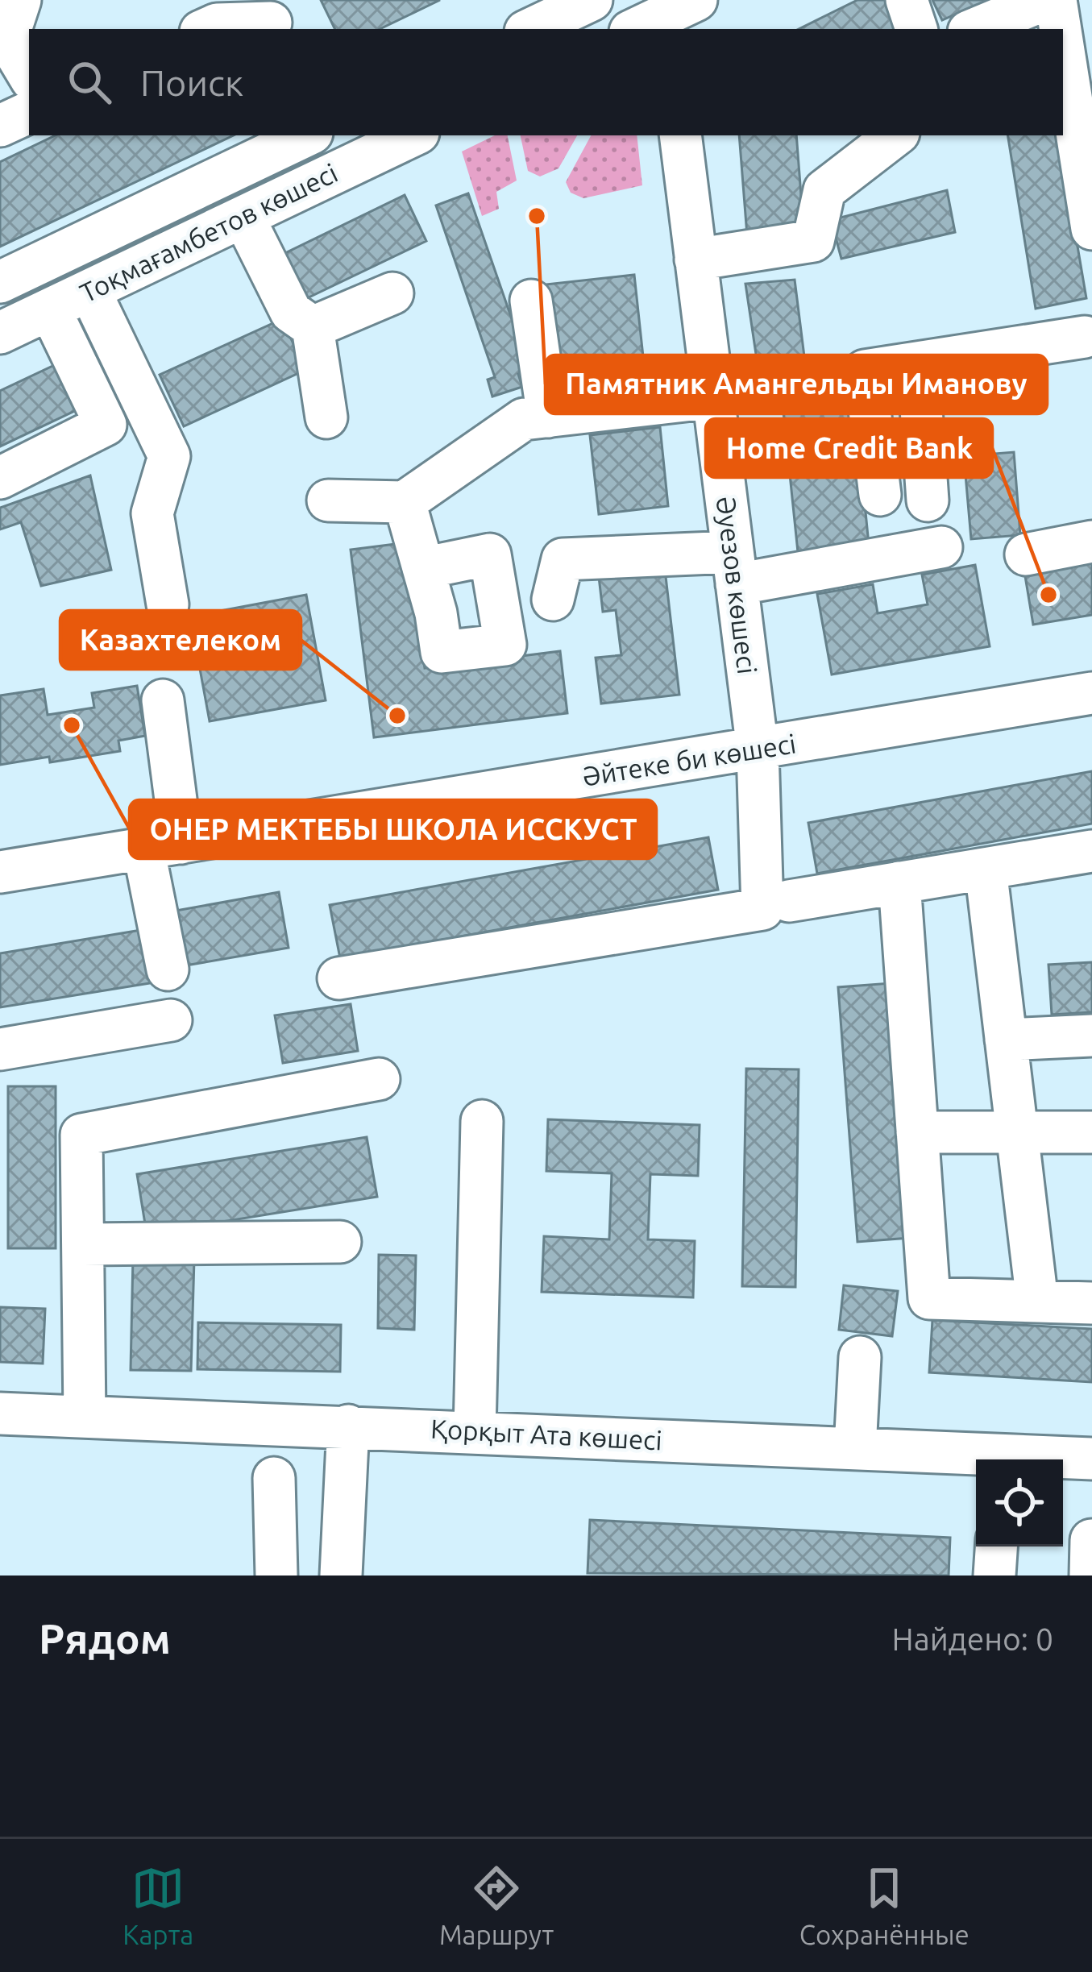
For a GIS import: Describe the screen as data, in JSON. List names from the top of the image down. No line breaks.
{"streets":{"street":["Тоқмағамбетов көшесі","Әуезов көшесі","Әйтеке би көшесі","Қорқыт Ата көшесі"]},"crossings":[["Әуезов көшесі","Әйтеке би көшесі"]],"places":["Памятник Амангельды Иманову","Home Credit Bank","Казахтелеком","ОНЕР МЕКТЕБЫ ШКОЛА ИССКУСТ"],"page":{"search":"Поиск","heading":["Рядом","Найдено: 0"],"nav":["Карта","Маршрут","Сохранённые"]}}
